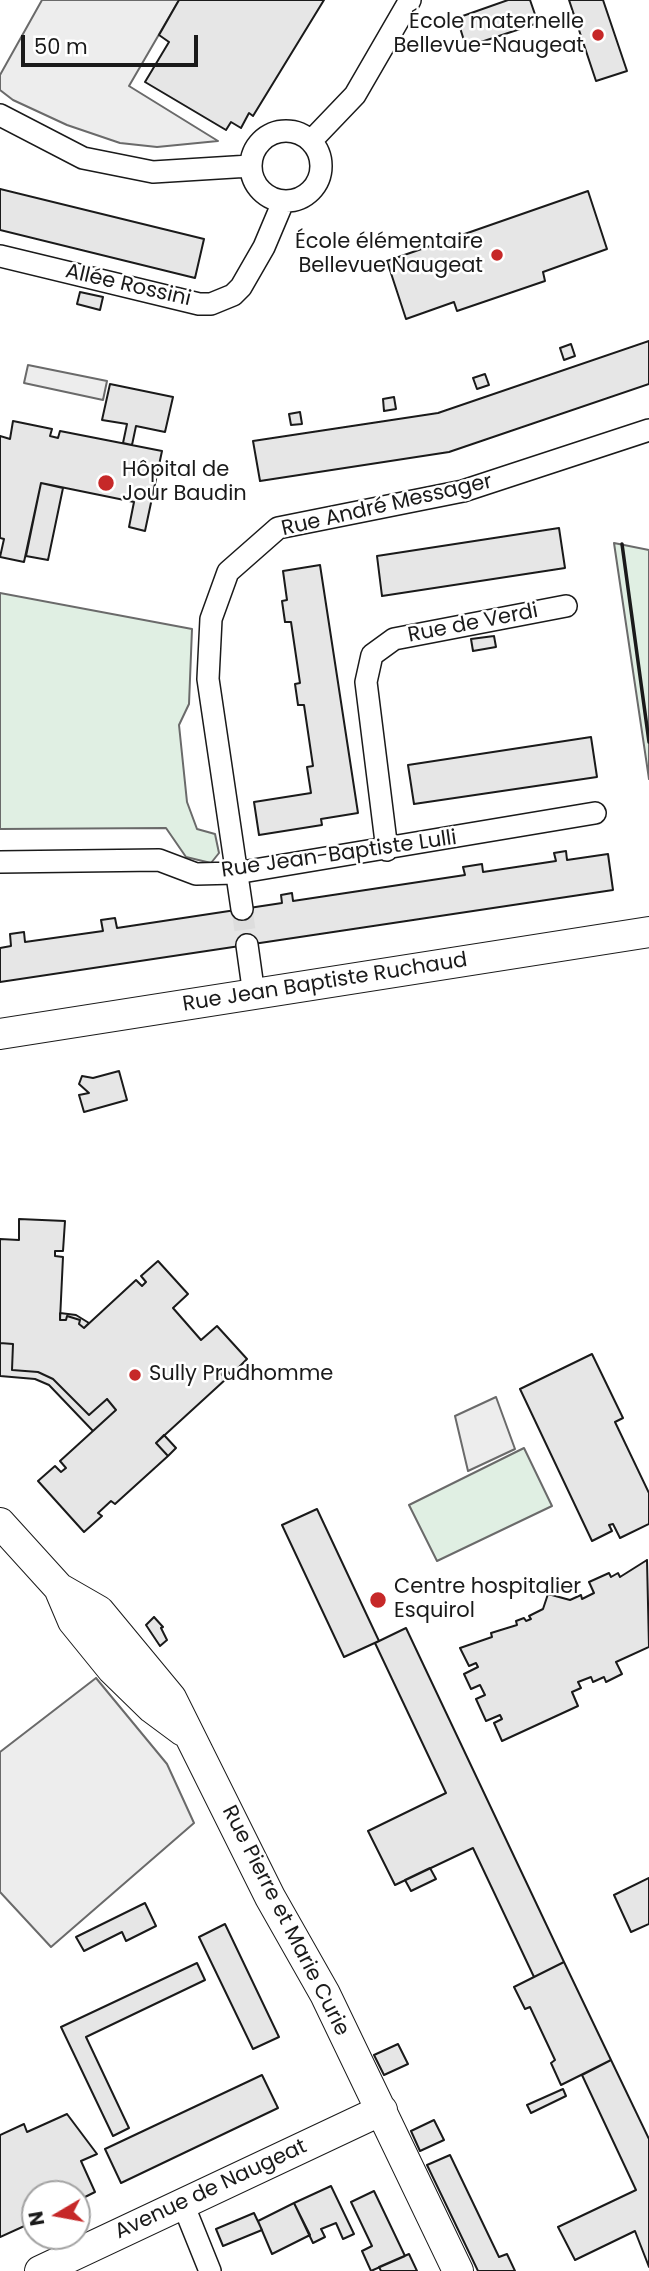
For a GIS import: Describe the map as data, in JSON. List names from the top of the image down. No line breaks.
{"streets":{"main road":["Rue Jean Baptiste Ruchaud","Rue Pierre et Marie Curie","Avenue de Naugeat"],"street":["Allée Rossini","Rue André Messager","Rue de Verdi","Rue Jean-Baptiste Lulli"]},"crossings":[["Rue André Messager","Rue Jean-Baptiste Lulli"],["Rue de Verdi","Rue Jean-Baptiste Lulli"],["Rue Pierre et Marie Curie","Avenue de Naugeat"]],"places":["École maternelle Bellevue-Naugeat","École élémentaire Bellevue Naugeat","Hôpital de Jour Baudin","Sully Prudhomme","Centre hospitalier Esquirol"],"scale_bar":"50 m","north":"left"}
